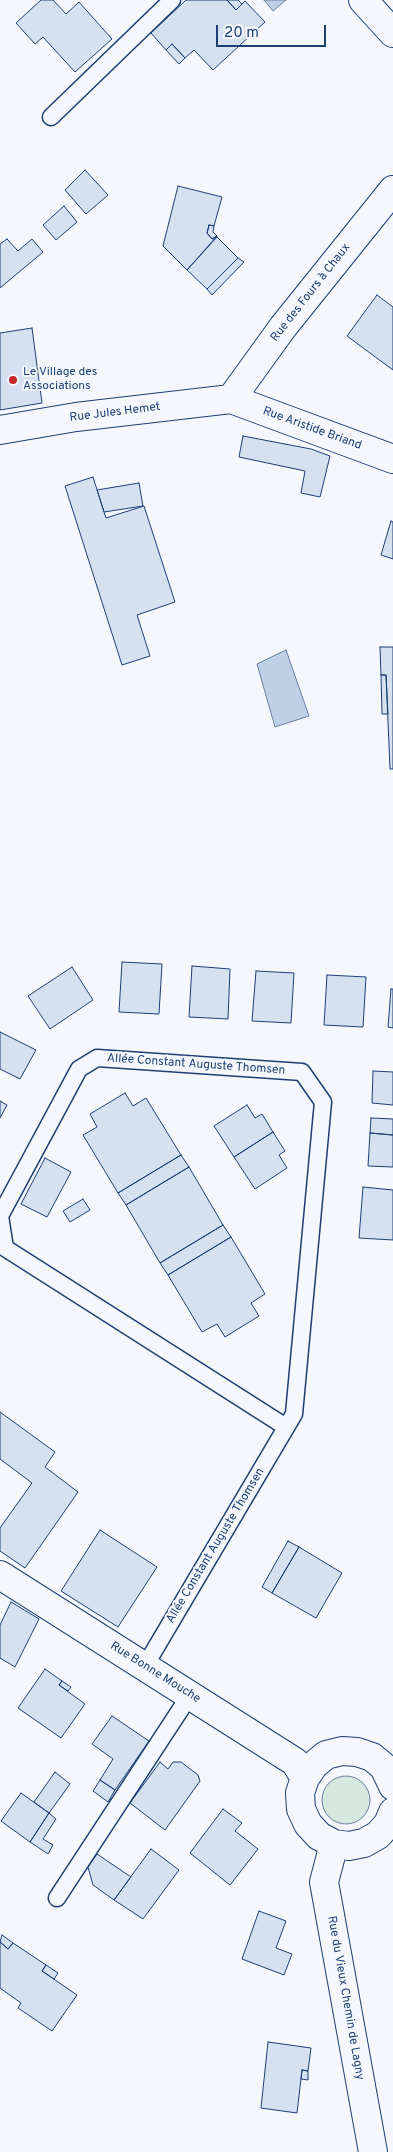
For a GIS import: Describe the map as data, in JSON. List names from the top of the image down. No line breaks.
{"streets":{"street":["Rue des Fours à Chaux","Rue Jules Hemet","Rue Aristide Briand","Rue Bonne Mouche","Rue du Vieux Chemin de Lagny"],"lane":["Allée Constant Auguste Thomsen"]},"crossings":[["Rue des Fours à Chaux","Rue Jules Hemet"],["Rue des Fours à Chaux","Rue Aristide Briand"],["Rue Jules Hemet","Rue Aristide Briand"],["Allée Constant Auguste Thomsen","Rue Bonne Mouche"]],"places":["Le Village des Associations"],"scale_bar":"20 m"}
